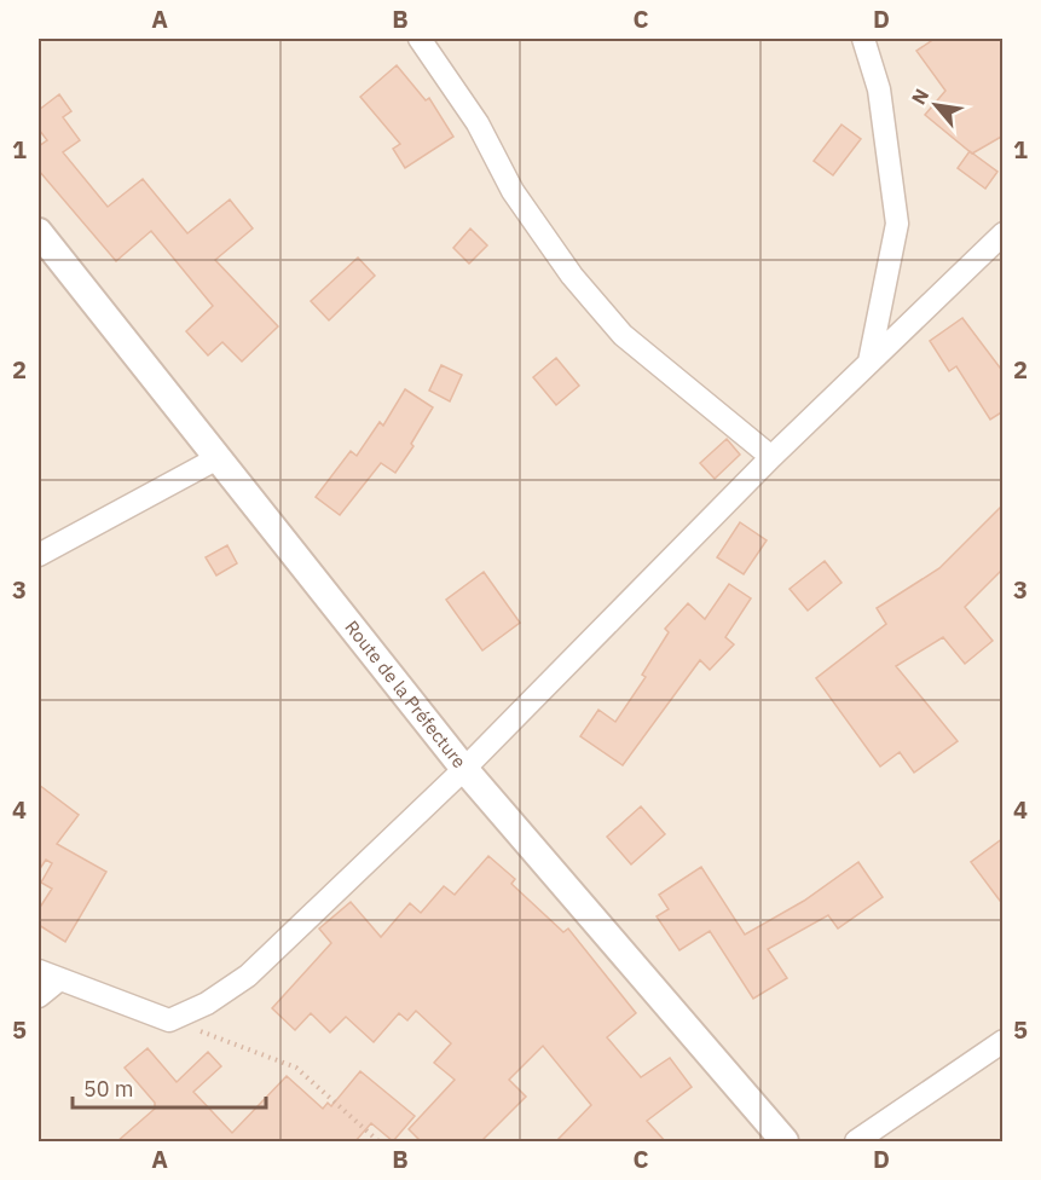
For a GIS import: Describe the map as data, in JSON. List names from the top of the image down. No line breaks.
{"streets":{"street":["Route de la Préfecture"]},"scale_bar":"50 m","north":"top left","grid":{"columns":["A","B","C","D"],"rows":["1","2","3","4","5"]}}
